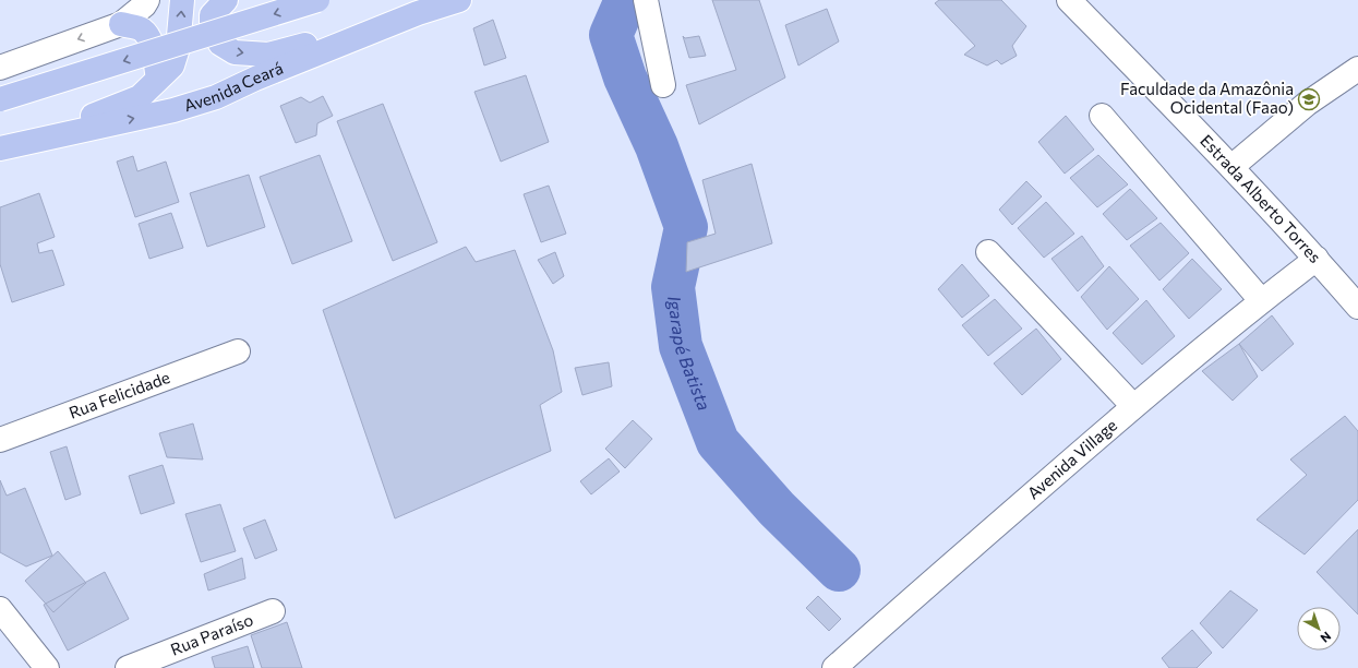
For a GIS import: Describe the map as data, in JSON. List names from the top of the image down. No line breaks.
{"streets":{"main road":["Avenida Ceará"],"street":["Estrada Alberto Torres","Rua Felicidade","Avenida Village","Rua Paraíso"]},"crossings":[["Estrada Alberto Torres","Avenida Village"]],"water":["Igarapé Batista"],"places":{"school or university":["Faculdade da Amazônia Ocidental (Faao)"]},"north":"bottom right"}
